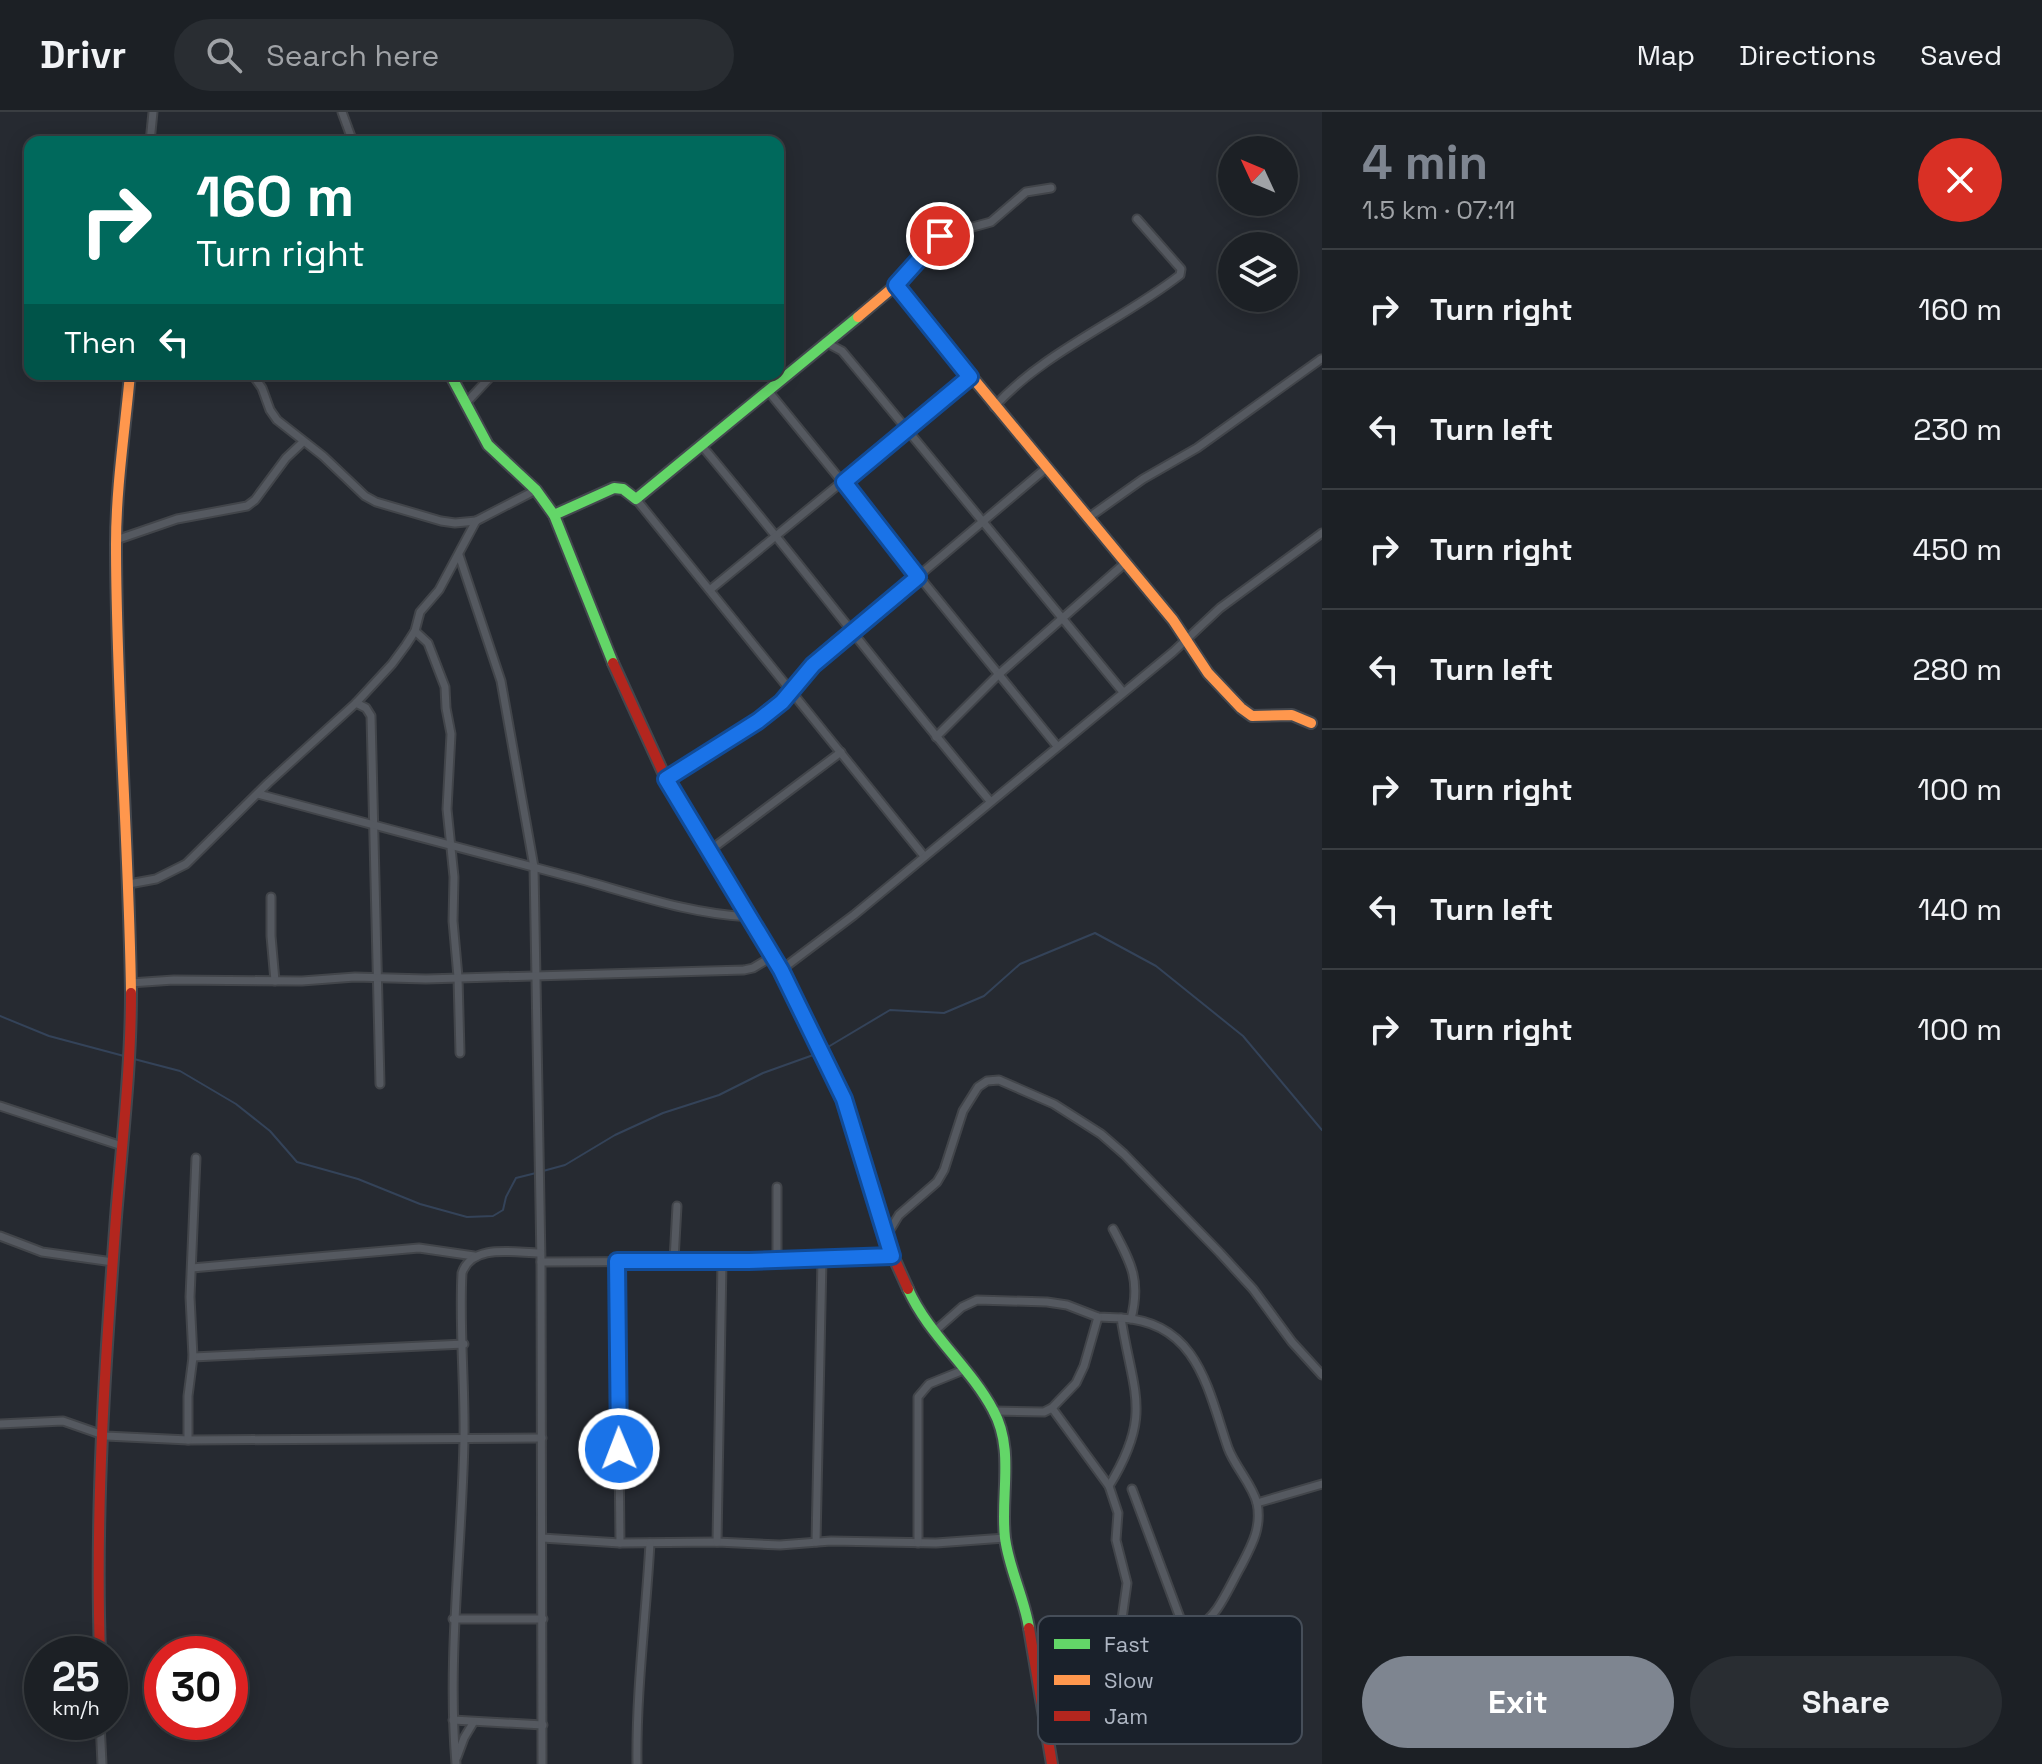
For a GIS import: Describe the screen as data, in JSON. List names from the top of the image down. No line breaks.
{"legend":["Fast","Slow","Jam"],"north":"top left","page":{"header":"Drivr","search":"Search here","nav":["Map","Directions","Saved"],"heading":["4 min","1.5 km · 07:11"],"turn":["160 m","Turn right"],"list":[{"name":"Turn right","value":"160 m"},{"name":"Turn left","value":"230 m"},{"name":"Turn right","value":"450 m"},{"name":"Turn left","value":"280 m"},{"name":"Turn right","value":"100 m"},{"name":"Turn left","value":"140 m"},{"name":"Turn right","value":"100 m"}],"then":"Then","speed":"25 km/h","limit":"30","buttons":["Exit","Share"]}}
